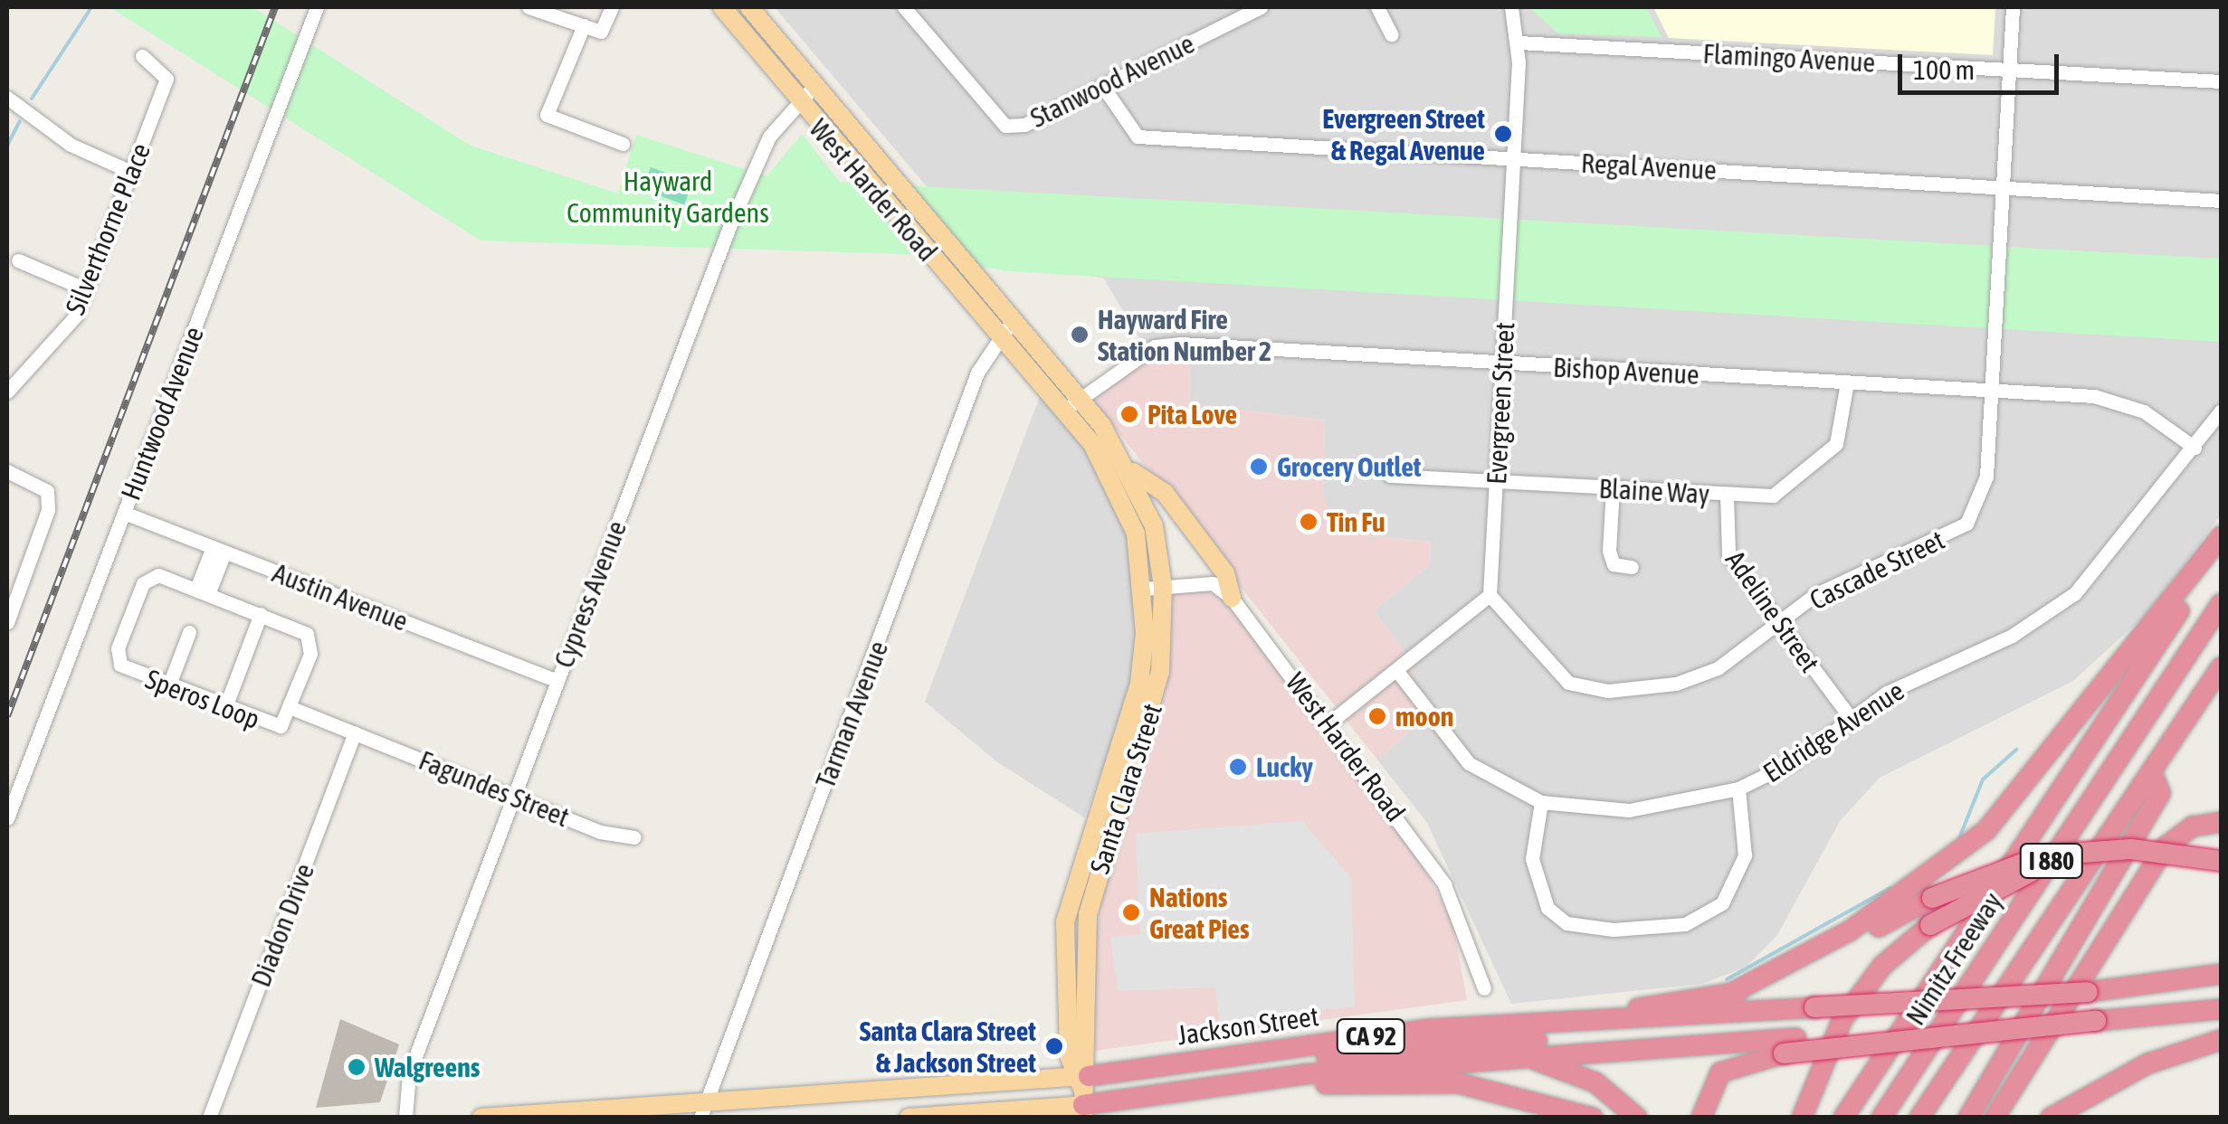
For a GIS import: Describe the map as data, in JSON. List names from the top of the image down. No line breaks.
{"streets":{"highway":["I 880","Nimitz Freeway","Jackson Street","CA 92"],"main road":["West Harder Road","Santa Clara Street"],"street":["Flamingo Avenue","Stanwood Avenue","Regal Avenue","Silverthorne Place","Bishop Avenue","Evergreen Street","Huntwood Avenue","Blaine Way","Cascade Street","Cypress Avenue","Austin Avenue","Adeline Street","Speros Loop","Tarman Avenue","Eldridge Avenue","Fagundes Street","Diadon Drive"]},"crossings":[["Flamingo Avenue","Evergreen Street"],["Flamingo Avenue","Cascade Street"],["Stanwood Avenue","Regal Avenue"],["Regal Avenue","Evergreen Street"],["Regal Avenue","Cascade Street"],["West Harder Road","Bishop Avenue"],["West Harder Road","Cypress Avenue"],["West Harder Road","Tarman Avenue"],["West Harder Road","Santa Clara Street"],["Bishop Avenue","Evergreen Street"],["Bishop Avenue","Blaine Way"],["Bishop Avenue","Cascade Street"],["Bishop Avenue","Eldridge Avenue"],["Bishop Avenue","Santa Clara Street"],["Evergreen Street","Blaine Way"],["Evergreen Street","Cascade Street"],["Huntwood Avenue","Austin Avenue"],["Blaine Way","Adeline Street"],["Cascade Street","Adeline Street"],["Cypress Avenue","Austin Avenue"],["Cypress Avenue","Fagundes Street"],["Adeline Street","Eldridge Avenue"],["Speros Loop","Fagundes Street"],["Tarman Avenue","CA 92"],["Fagundes Street","Diadon Drive"],["Santa Clara Street","Jackson Street"],["Santa Clara Street","CA 92"],["Jackson Street","CA 92"]],"parks":["Hayward Community Gardens"],"places":["Evergreen Street & Regal Avenue","Hayward Fire Station Number 2","Pita Love","Grocery Outlet","Tin Fu","moon","Lucky","Nations Great Pies","Santa Clara Street & Jackson Street","Walgreens"],"scale_bar":"100 m"}
